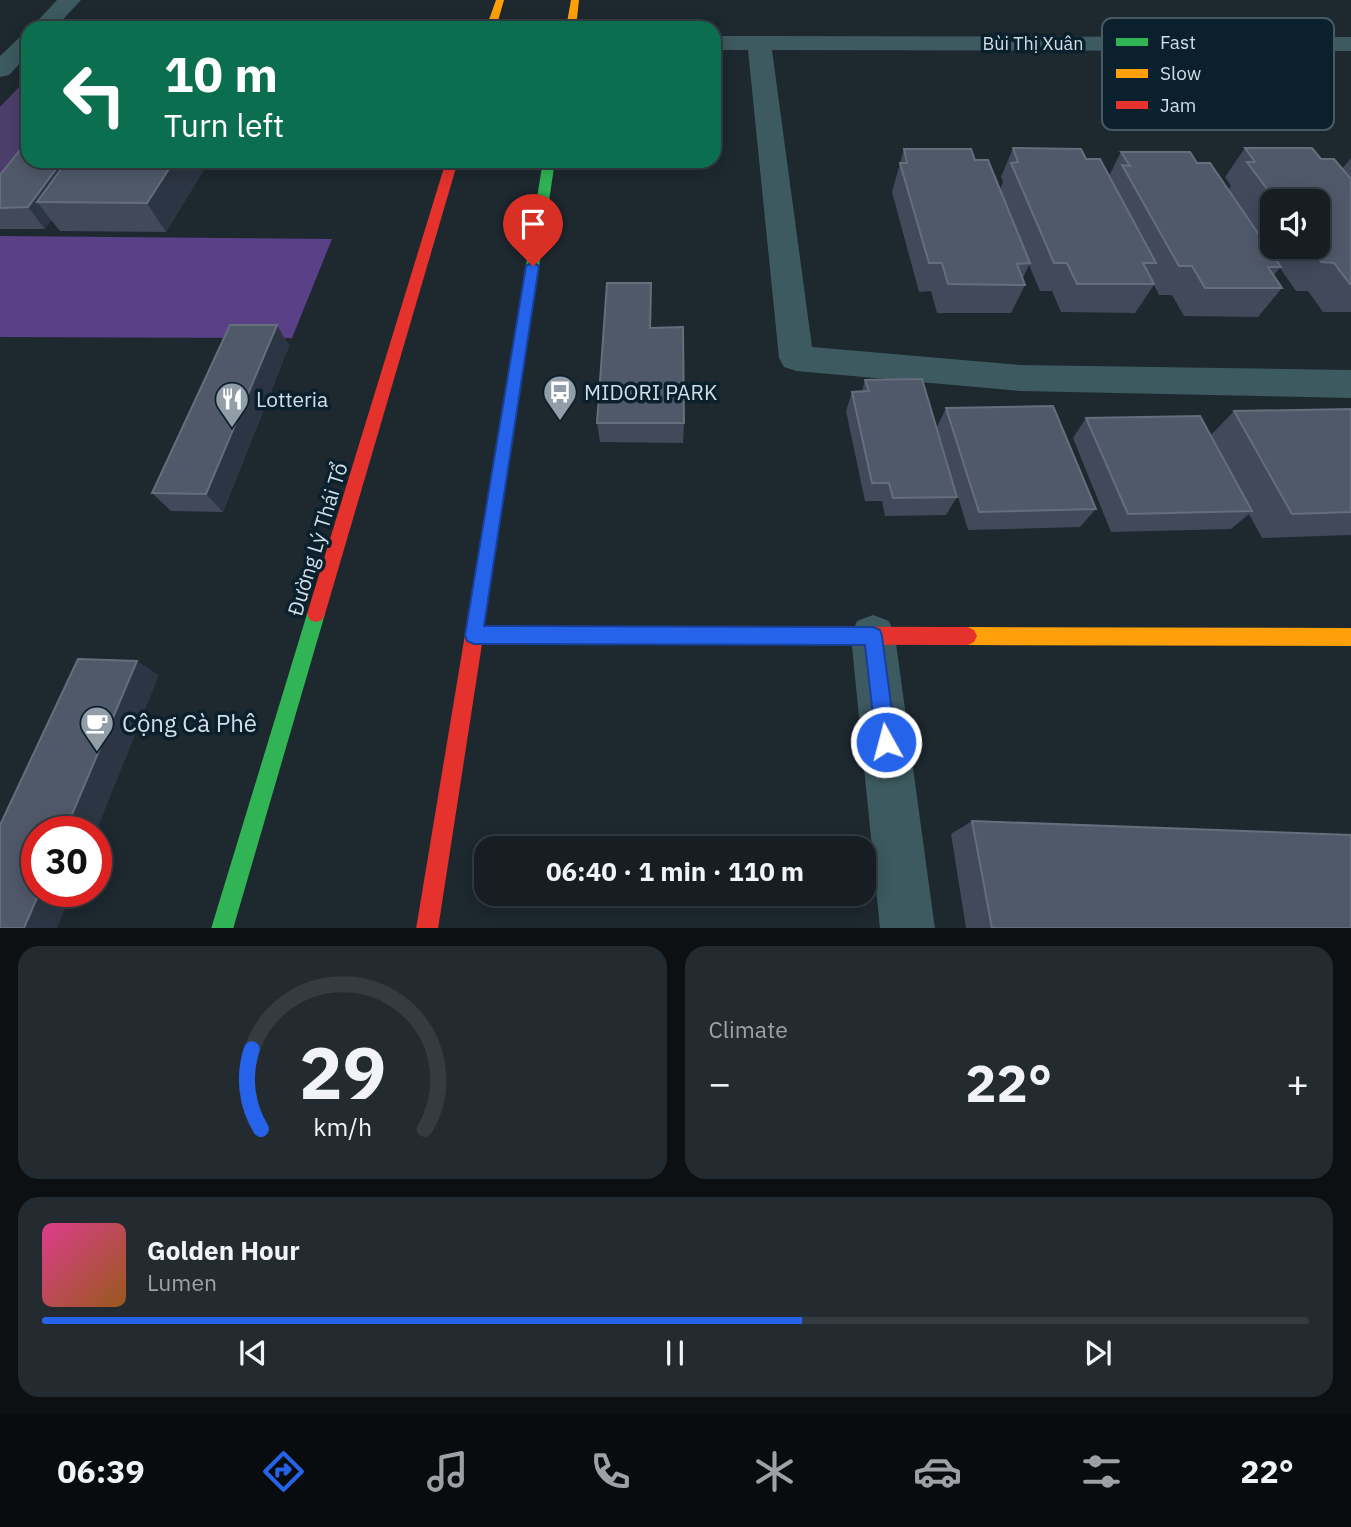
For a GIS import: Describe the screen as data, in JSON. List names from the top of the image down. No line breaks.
{"streets":{"street":["Bùi Thị Xuân","Đường Lý Thái Tổ"]},"places":{"bus stop":["MIDORI PARK"],"restaurant":["Lotteria"],"cafe":["Cộng Cà Phê"]},"legend":["Fast","Slow","Jam"],"page":{"turn":["10 m","Turn left"],"limit":"30","trip":"06:40 · 1 min · 110 m","tile":"Climate","heat":["−","22°","+"],"song":["Golden Hour","Lumen"],"tabs":["06:39","22°"],"gauge":["29","km/h"]}}
